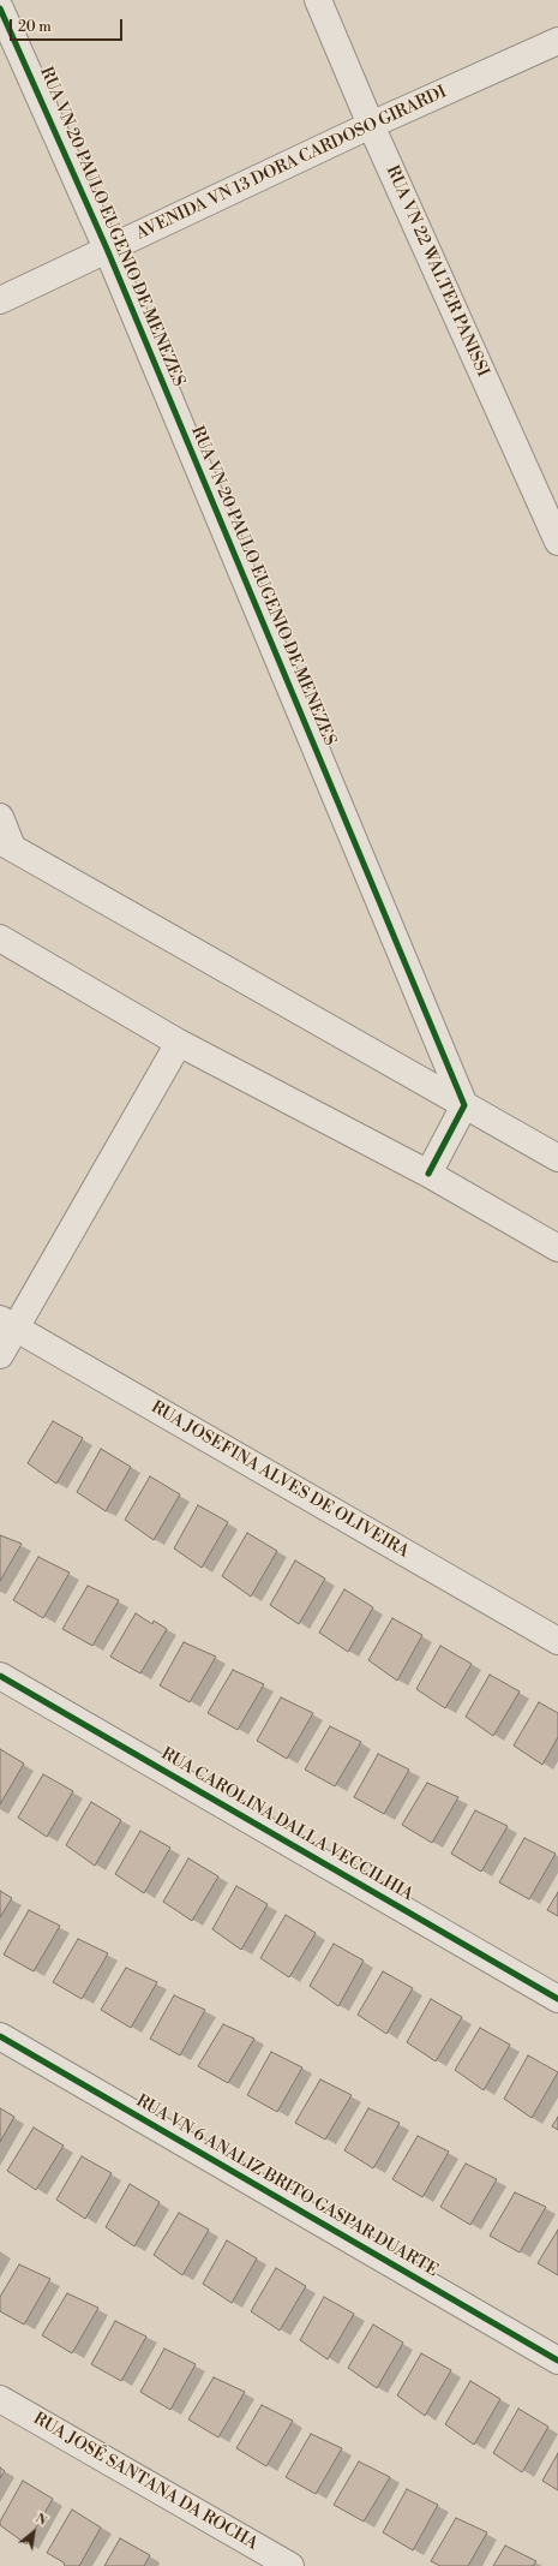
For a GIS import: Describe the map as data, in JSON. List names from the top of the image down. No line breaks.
{"streets":{"street":["AVENIDA VN 13 DORA CARDOSO GIRARDI","RUA VN 20 PAULO EUGENIO DE MENEZES","RUA VN 22 WALTER PANISSI","RUA JOSEFINA ALVES DE OLIVEIRA","RUA CAROLINA DALLA VECCILHIA","RUA VN 6 ANALIZ BRITO GASPAR DUARTE","RUA JOSÉ SANTANA DA ROCHA"]},"crossings":[["AVENIDA VN 13 DORA CARDOSO GIRARDI","RUA VN 20 PAULO EUGENIO DE MENEZES"],["AVENIDA VN 13 DORA CARDOSO GIRARDI","RUA VN 22 WALTER PANISSI"]],"scale_bar":"20 m","north":"top right"}
